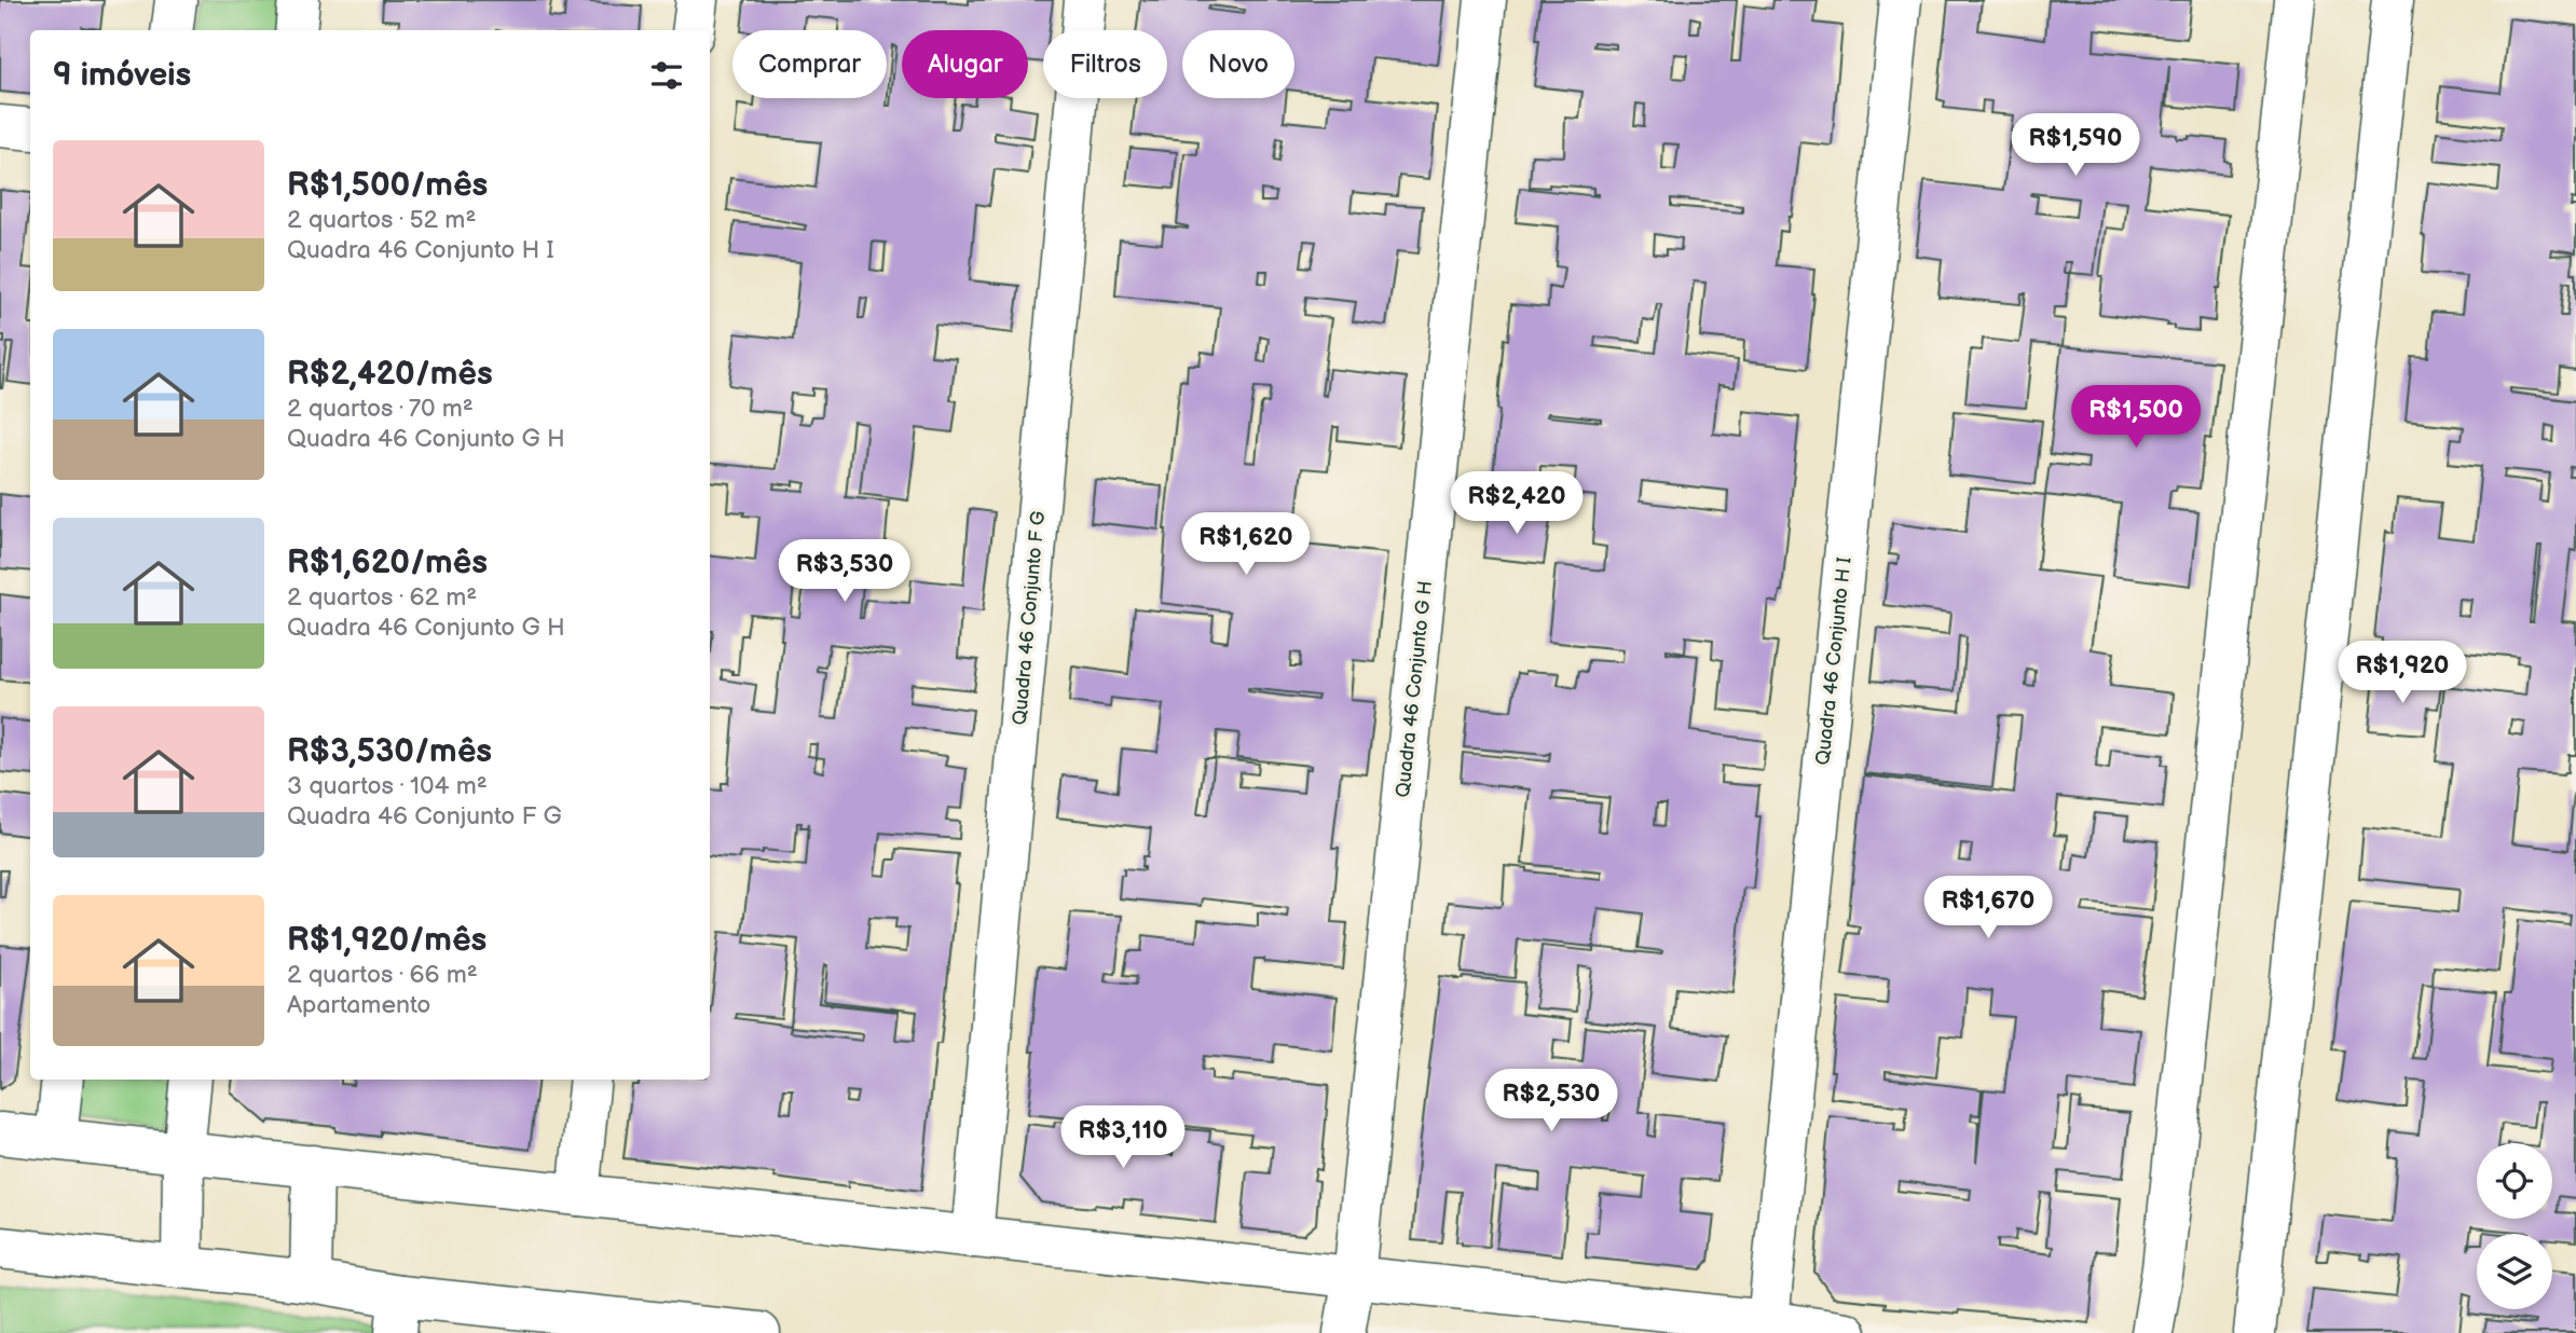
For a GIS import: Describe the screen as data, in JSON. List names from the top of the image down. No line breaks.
{"streets":{"street":["Quadra 46 Conjunto F G","Quadra 46 Conjunto H I","Quadra 46 Conjunto G H"]},"page":{"chip":["Comprar","Alugar","Filtros","Novo"],"heading":"9 imóveis","price":["R$1,590","R$1,500","R$2,420","R$1,620","R$3,530","R$1,920","R$1,670","R$2,530","R$3,110"],"list":[{"name":"R$1,500/mês","note":"2 quartos · 52 m² · Quadra 46 Conjunto H I"},{"name":"R$2,420/mês","note":"2 quartos · 70 m² · Quadra 46 Conjunto G H"},{"name":"R$1,620/mês","note":"2 quartos · 62 m² · Quadra 46 Conjunto G H"},{"name":"R$3,530/mês","note":"3 quartos · 104 m² · Quadra 46 Conjunto F G"},{"name":"R$1,920/mês","note":"2 quartos · 66 m² · Apartamento"}]}}
